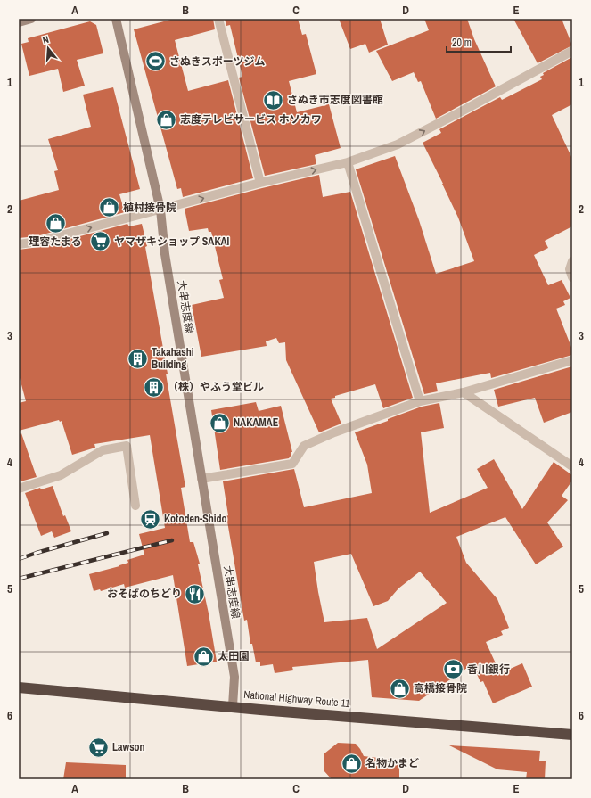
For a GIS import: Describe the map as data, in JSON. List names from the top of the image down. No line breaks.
{"streets":{"highway":["National Highway Route 11"],"main road":["大串志度線"]},"crossings":[["大串志度線","National Highway Route 11"]],"places":{"sports":["さぬきスポーツジム"],"library":["さぬき市志度図書館"],"shop":["志度テレビサービス ホソカワ","植村接骨院","理容たまる","NAKAMAE","太田園","高橋接骨院","名物かまど"],"supermarket":["ヤマザキショップ SAKAI","Lawson"],"building":["Takahashi Building","（株）やふう堂ビル"],"station":["Kotoden-Shido"],"restaurant":["おそばのちどり"],"bank":["香川銀行"]},"scale_bar":"20 m","north":"top","grid":{"columns":["A","B","C","D","E"],"rows":["1","2","3","4","5","6"]}}
